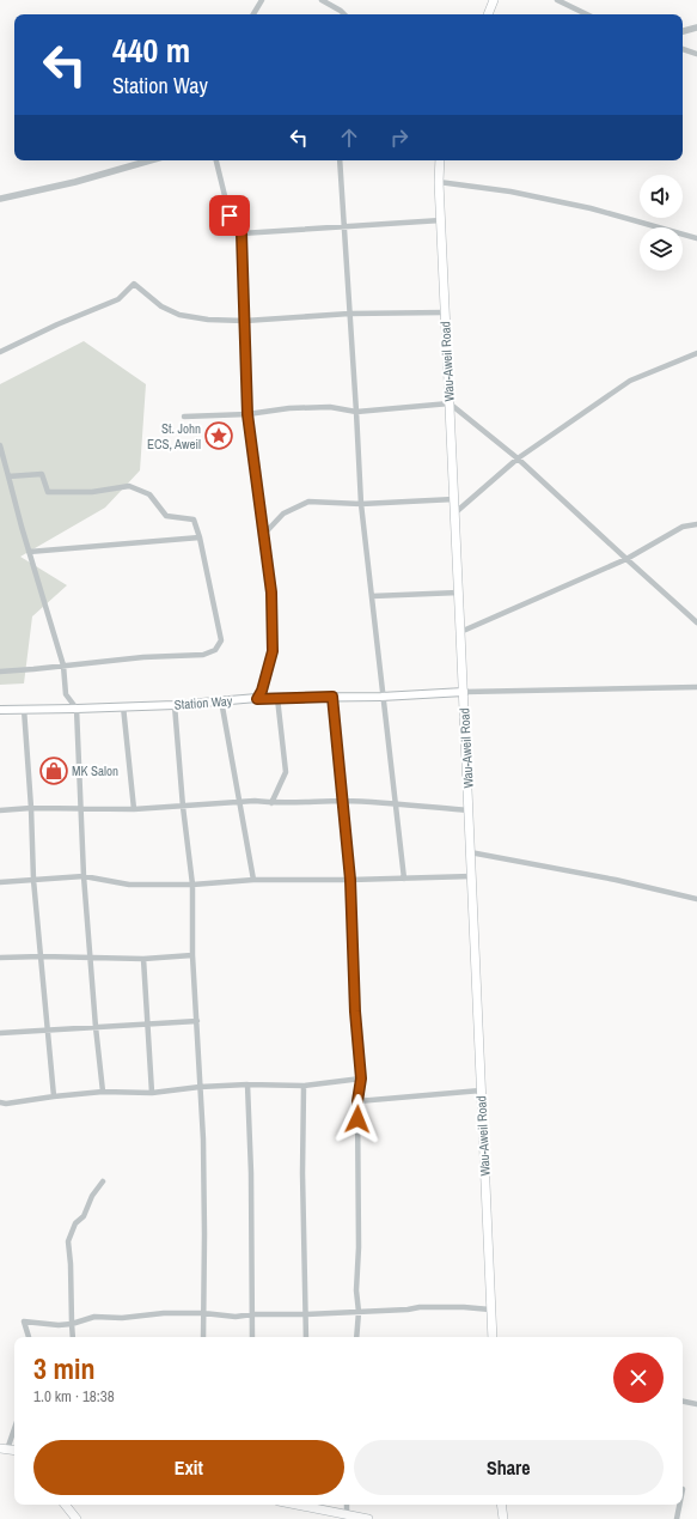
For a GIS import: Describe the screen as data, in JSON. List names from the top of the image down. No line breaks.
{"streets":{"main road":["Wau-Aweil Road","Station Way"]},"crossings":[["Wau-Aweil Road","Station Way"]],"places":{"place":["St. John ECS, Aweil"],"shop":["MK Salon"]},"page":{"turn":["440 m","Station Way"],"heading":["3 min","1.0 km · 18:38"],"buttons":["Exit","Share"]}}
